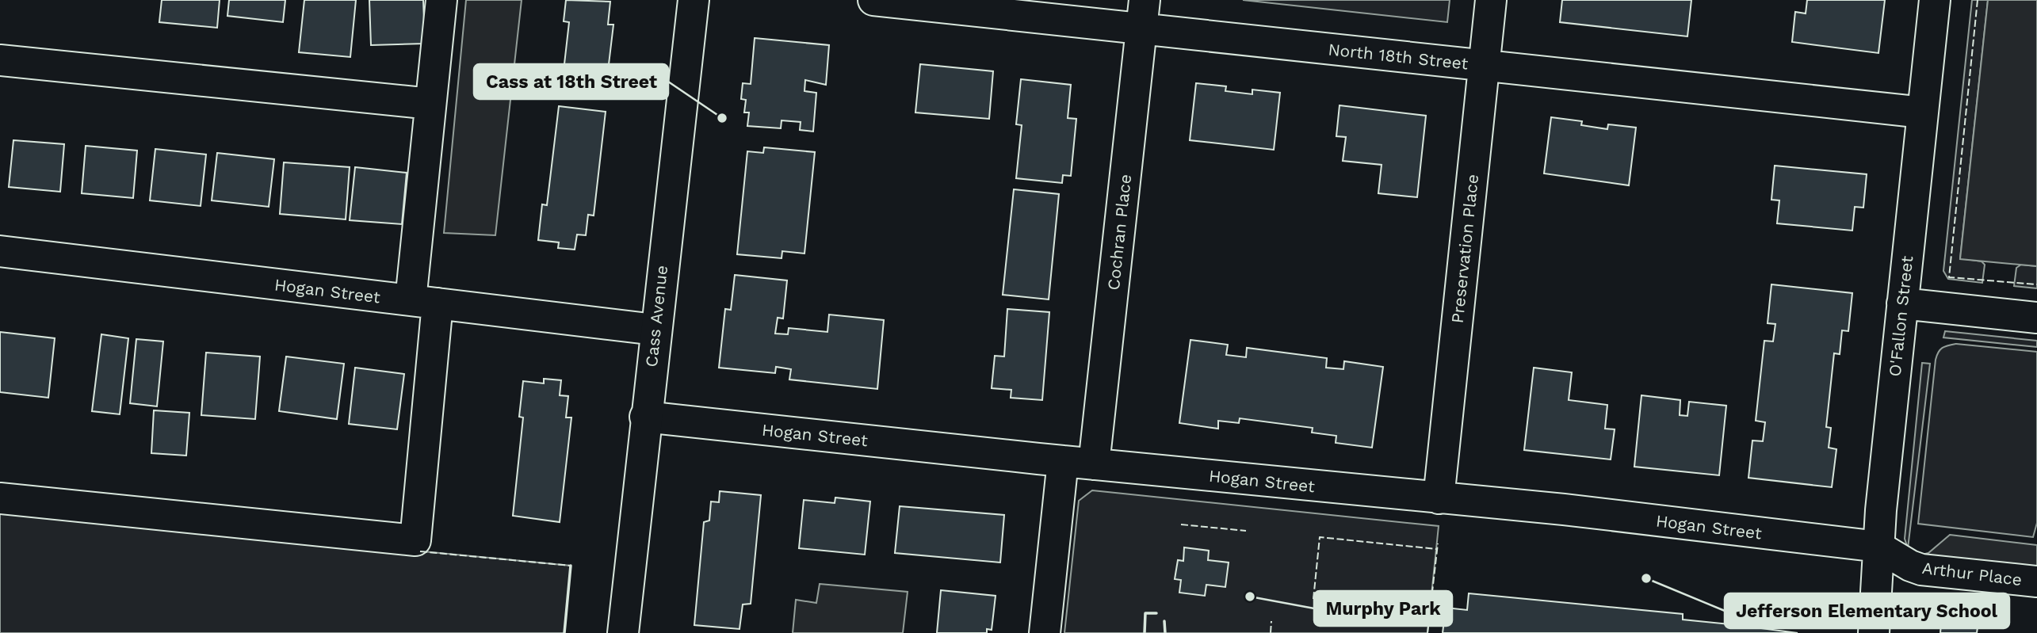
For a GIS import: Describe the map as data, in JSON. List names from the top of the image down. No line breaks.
{"streets":{"street":["North 18th Street","Cochran Place","Preservation Place","Hogan Street","Cass Avenue","O'Fallon Street","Arthur Place"]},"crossings":[["North 18th Street","Cochran Place"],["North 18th Street","Preservation Place"],["North 18th Street","O'Fallon Street"],["Cochran Place","Hogan Street"],["Preservation Place","Hogan Street"],["Hogan Street","Cass Avenue"],["Hogan Street","O'Fallon Street"],["Hogan Street","Arthur Place"],["O'Fallon Street","Arthur Place"]],"places":["Cass at 18th Street","Jefferson Elementary School","Murphy Park"]}
